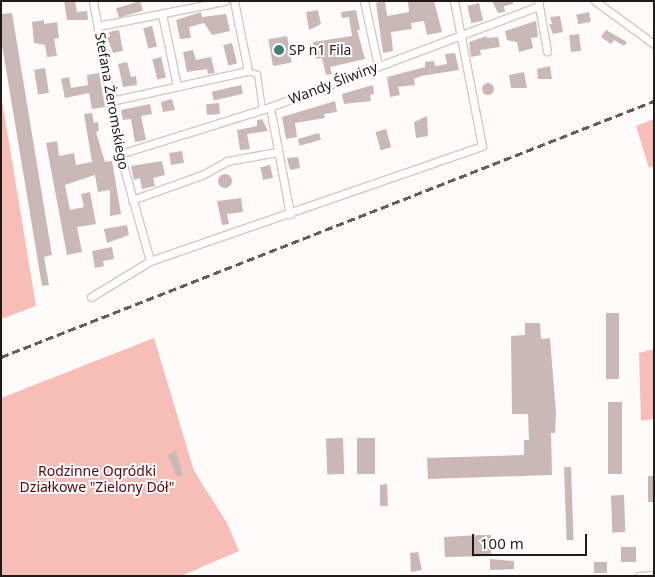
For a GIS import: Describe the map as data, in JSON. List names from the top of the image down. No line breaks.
{"streets":{"street":["Wandy Śliwiny","Stefana Żeromskiego"]},"crossings":[["Wandy Śliwiny","Stefana Żeromskiego"]],"parks":["Rodzinne Ogródki Działkowe \"Zielony Dół\""],"places":["SP n1 Fila"],"scale_bar":"100 m"}
